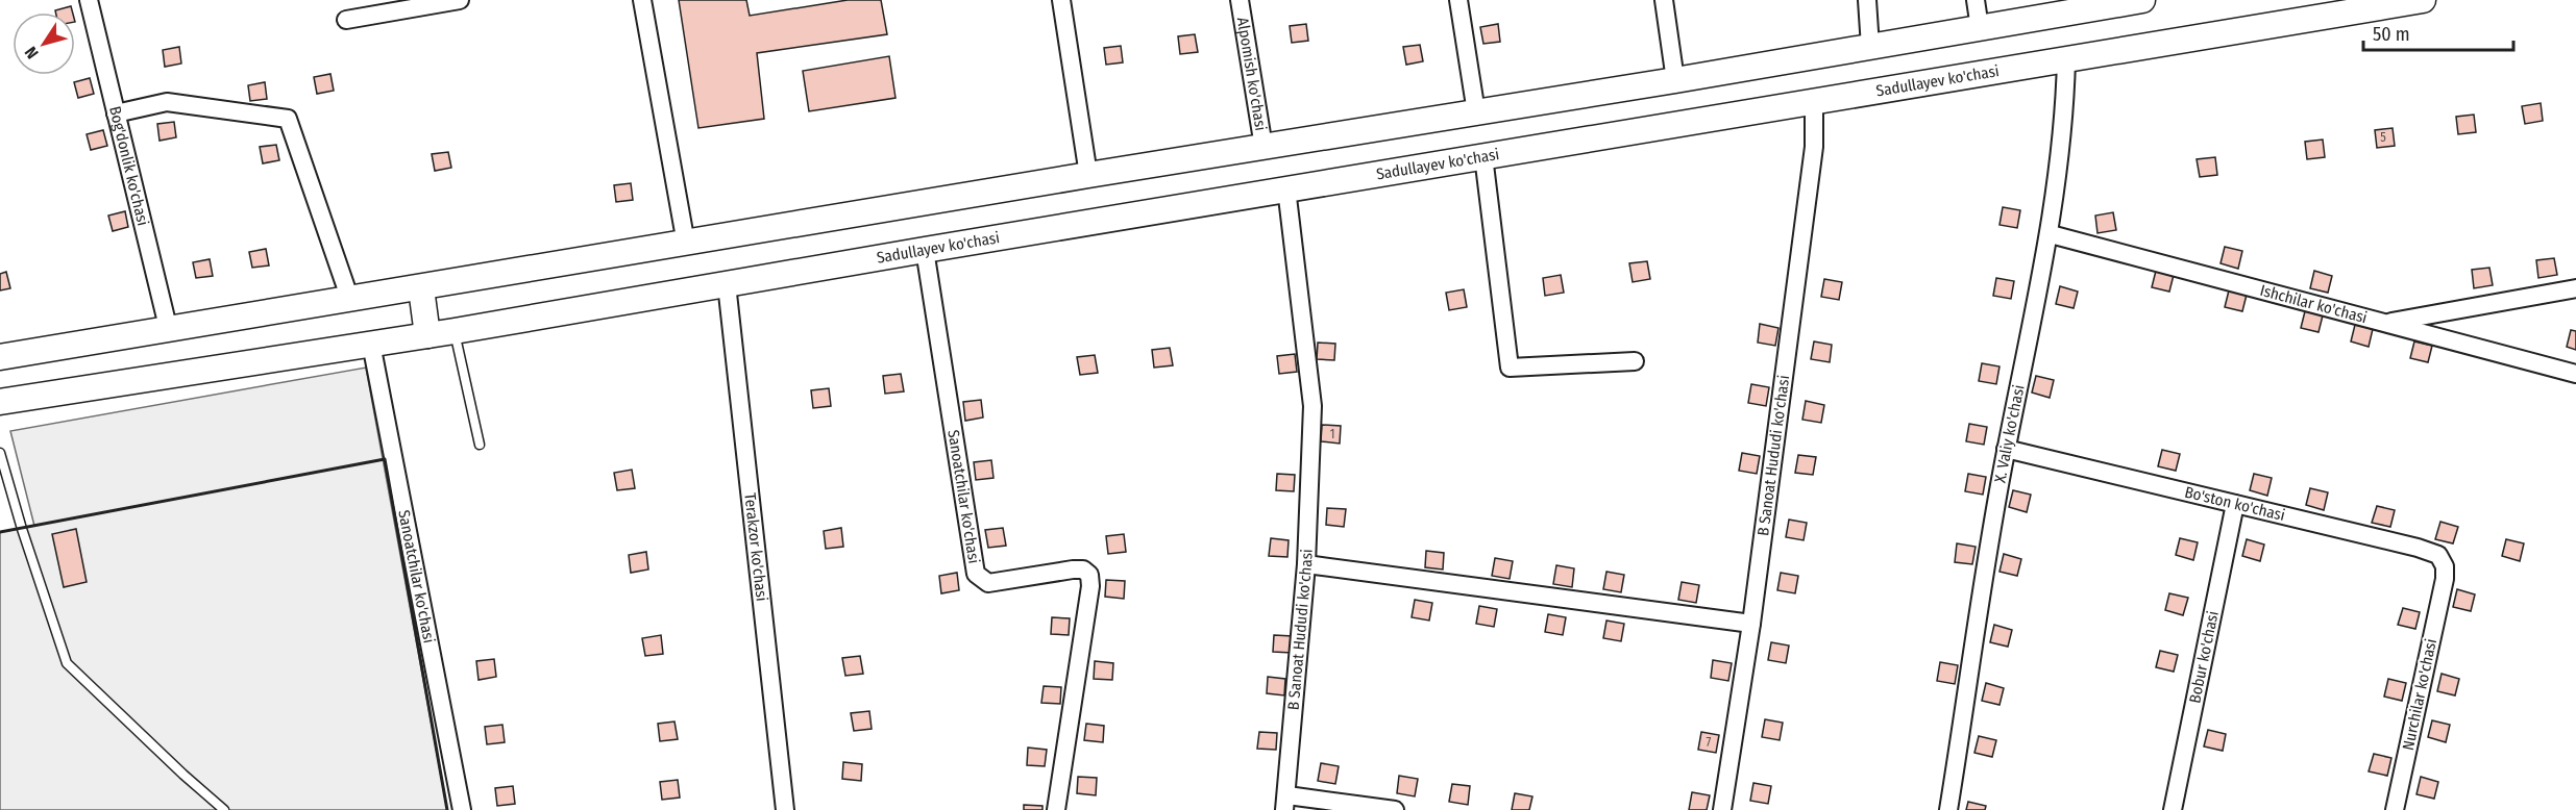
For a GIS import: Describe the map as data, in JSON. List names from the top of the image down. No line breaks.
{"streets":{"main road":["Sadullayev ko'chasi"],"street":["Alpomish ko'chasi","Bog'donlik ko'chasi","Ishchilar ko'chasi","X. Valiy ko'chasi","B Sanoat Hududi ko'chasi","Sanoatchilar ko'chasi","Bo'ston ko'chasi","Terakzor ko'chasi","Bobur ko'chasi","Nurchilar ko'chasi"]},"crossings":[["Sadullayev ko'chasi","X. Valiy ko'chasi"],["Sadullayev ko'chasi","B Sanoat Hududi ko'chasi"],["Sadullayev ko'chasi","Sanoatchilar ko'chasi"],["Sadullayev ko'chasi","Terakzor ko'chasi"],["Ishchilar ko'chasi","X. Valiy ko'chasi"],["X. Valiy ko'chasi","Bo'ston ko'chasi"],["Bo'ston ko'chasi","Bobur ko'chasi"],["Bo'ston ko'chasi","Nurchilar ko'chasi"]],"house_numbers":["5","1","7"],"scale_bar":"50 m","north":"bottom left"}
